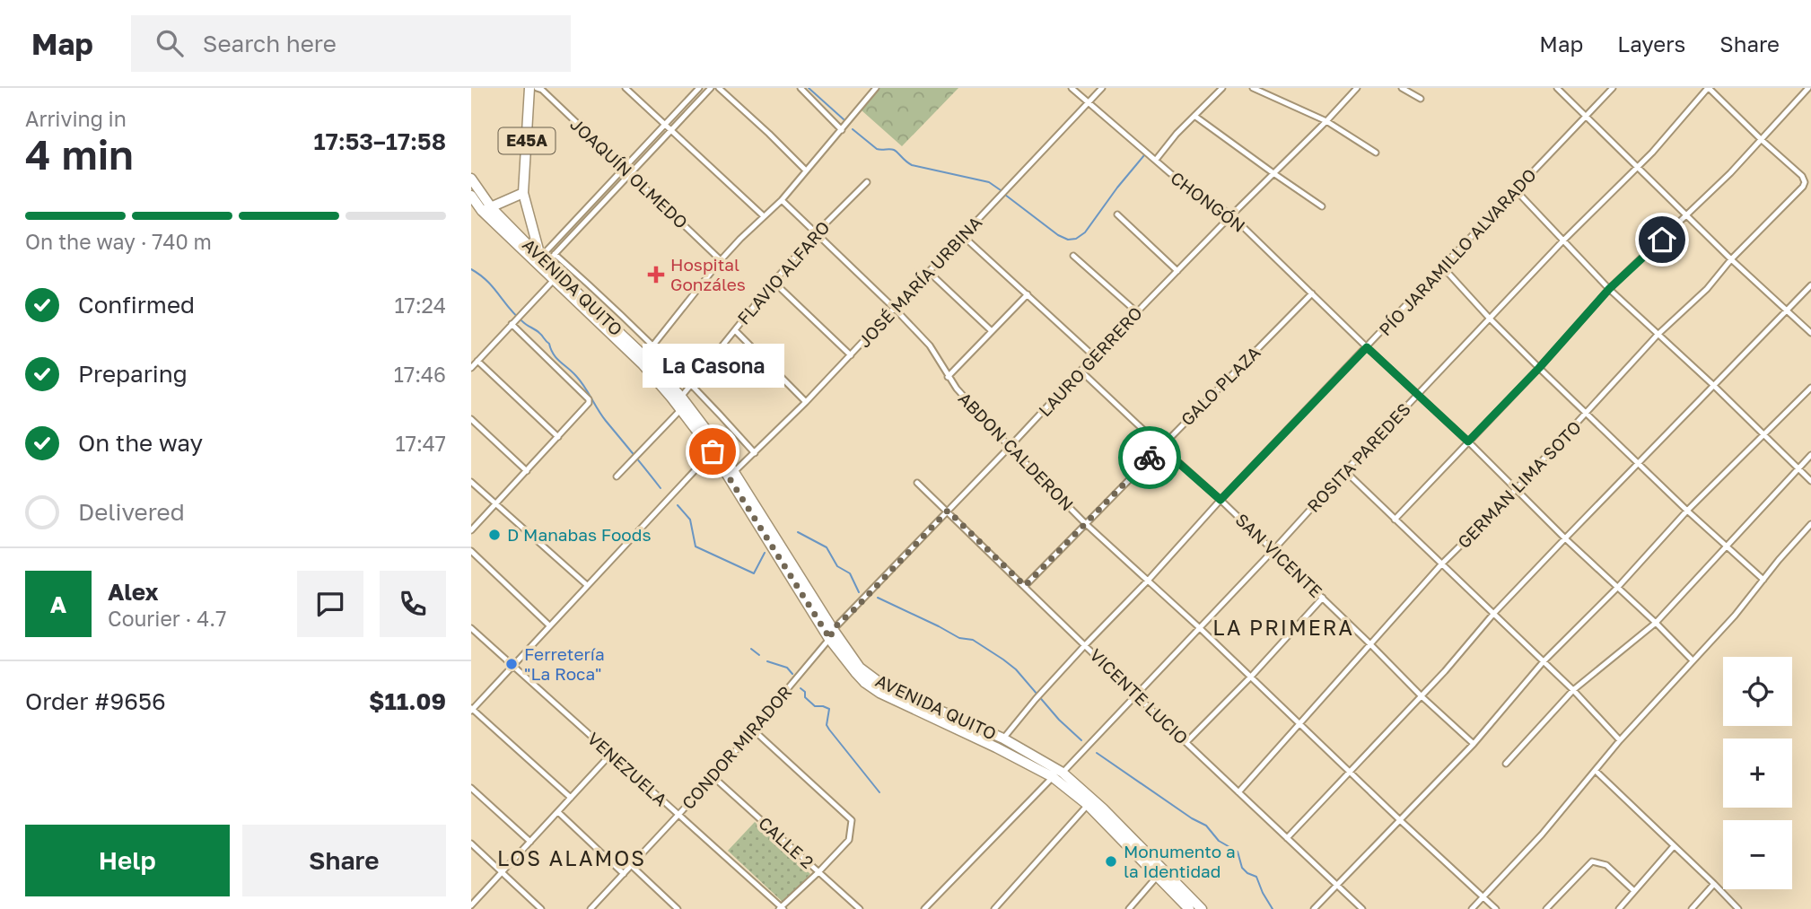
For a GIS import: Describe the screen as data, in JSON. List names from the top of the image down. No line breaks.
{"streets":{"highway":["E45A","AVENIDA QUITO"],"street":["JOAQUÍN OLMEDO","CHONGÓN","PÍO JARAMILLO ALVARADO","FLAVIO ALFARO","JOSÉ MARÍA URBINA","LAURO GERRERO","GALO PLAZA","ABDON CALDERON","ROSITA PAREDES","GERMAN LIMA SOTO","SAN VICENTE","VICENTE LUCIO","CONDOR MIRADOR","VENEZUELA","CALLE 2"]},"crossings":[["E45A","AVENIDA QUITO"],["CHONGÓN","PÍO JARAMILLO ALVARADO"],["CHONGÓN","JOSÉ MARÍA URBINA"],["CHONGÓN","LAURO GERRERO"],["CHONGÓN","GALO PLAZA"],["CHONGÓN","ROSITA PAREDES"],["CHONGÓN","GERMAN LIMA SOTO"],["PÍO JARAMILLO ALVARADO","AVENIDA QUITO"],["PÍO JARAMILLO ALVARADO","ABDON CALDERON"],["PÍO JARAMILLO ALVARADO","SAN VICENTE"],["PÍO JARAMILLO ALVARADO","VICENTE LUCIO"],["FLAVIO ALFARO","AVENIDA QUITO"],["FLAVIO ALFARO","ABDON CALDERON"],["JOSÉ MARÍA URBINA","AVENIDA QUITO"],["JOSÉ MARÍA URBINA","ABDON CALDERON"],["AVENIDA QUITO","LAURO GERRERO"],["AVENIDA QUITO","ROSITA PAREDES"],["AVENIDA QUITO","CONDOR MIRADOR"],["LAURO GERRERO","ABDON CALDERON"],["LAURO GERRERO","SAN VICENTE"],["LAURO GERRERO","VICENTE LUCIO"],["GALO PLAZA","ABDON CALDERON"],["GALO PLAZA","SAN VICENTE"],["GALO PLAZA","VICENTE LUCIO"],["ABDON CALDERON","ROSITA PAREDES"],["ABDON CALDERON","GERMAN LIMA SOTO"],["ROSITA PAREDES","SAN VICENTE"],["ROSITA PAREDES","VICENTE LUCIO"],["GERMAN LIMA SOTO","SAN VICENTE"],["GERMAN LIMA SOTO","VICENTE LUCIO"],["CONDOR MIRADOR","VENEZUELA"],["CONDOR MIRADOR","CALLE 2"]],"districts":["LA PRIMERA","LOS ALAMOS"],"places":{"health":["Hospital Gonzáles"],"other":["La Casona","D Manabas Foods","Ferretería \"La Roca\"","Monumento a la Identidad"]},"page":{"header":"Map","search":"Search here","nav":["Map","Layers","Share"],"heading":["4 min","Arriving in","17:53–17:58"],"panel":["Alex","Courier · 4.7","Order #9656","$11.09"],"bar":"On the way · 740 m","list":[["Confirmed","17:24"],["Preparing","17:46"],["On the way","17:47"],"Delivered"],"bubble":"La Casona","round":"A","map_buttons":["+","−"],"buttons":["Help","Share"]}}
